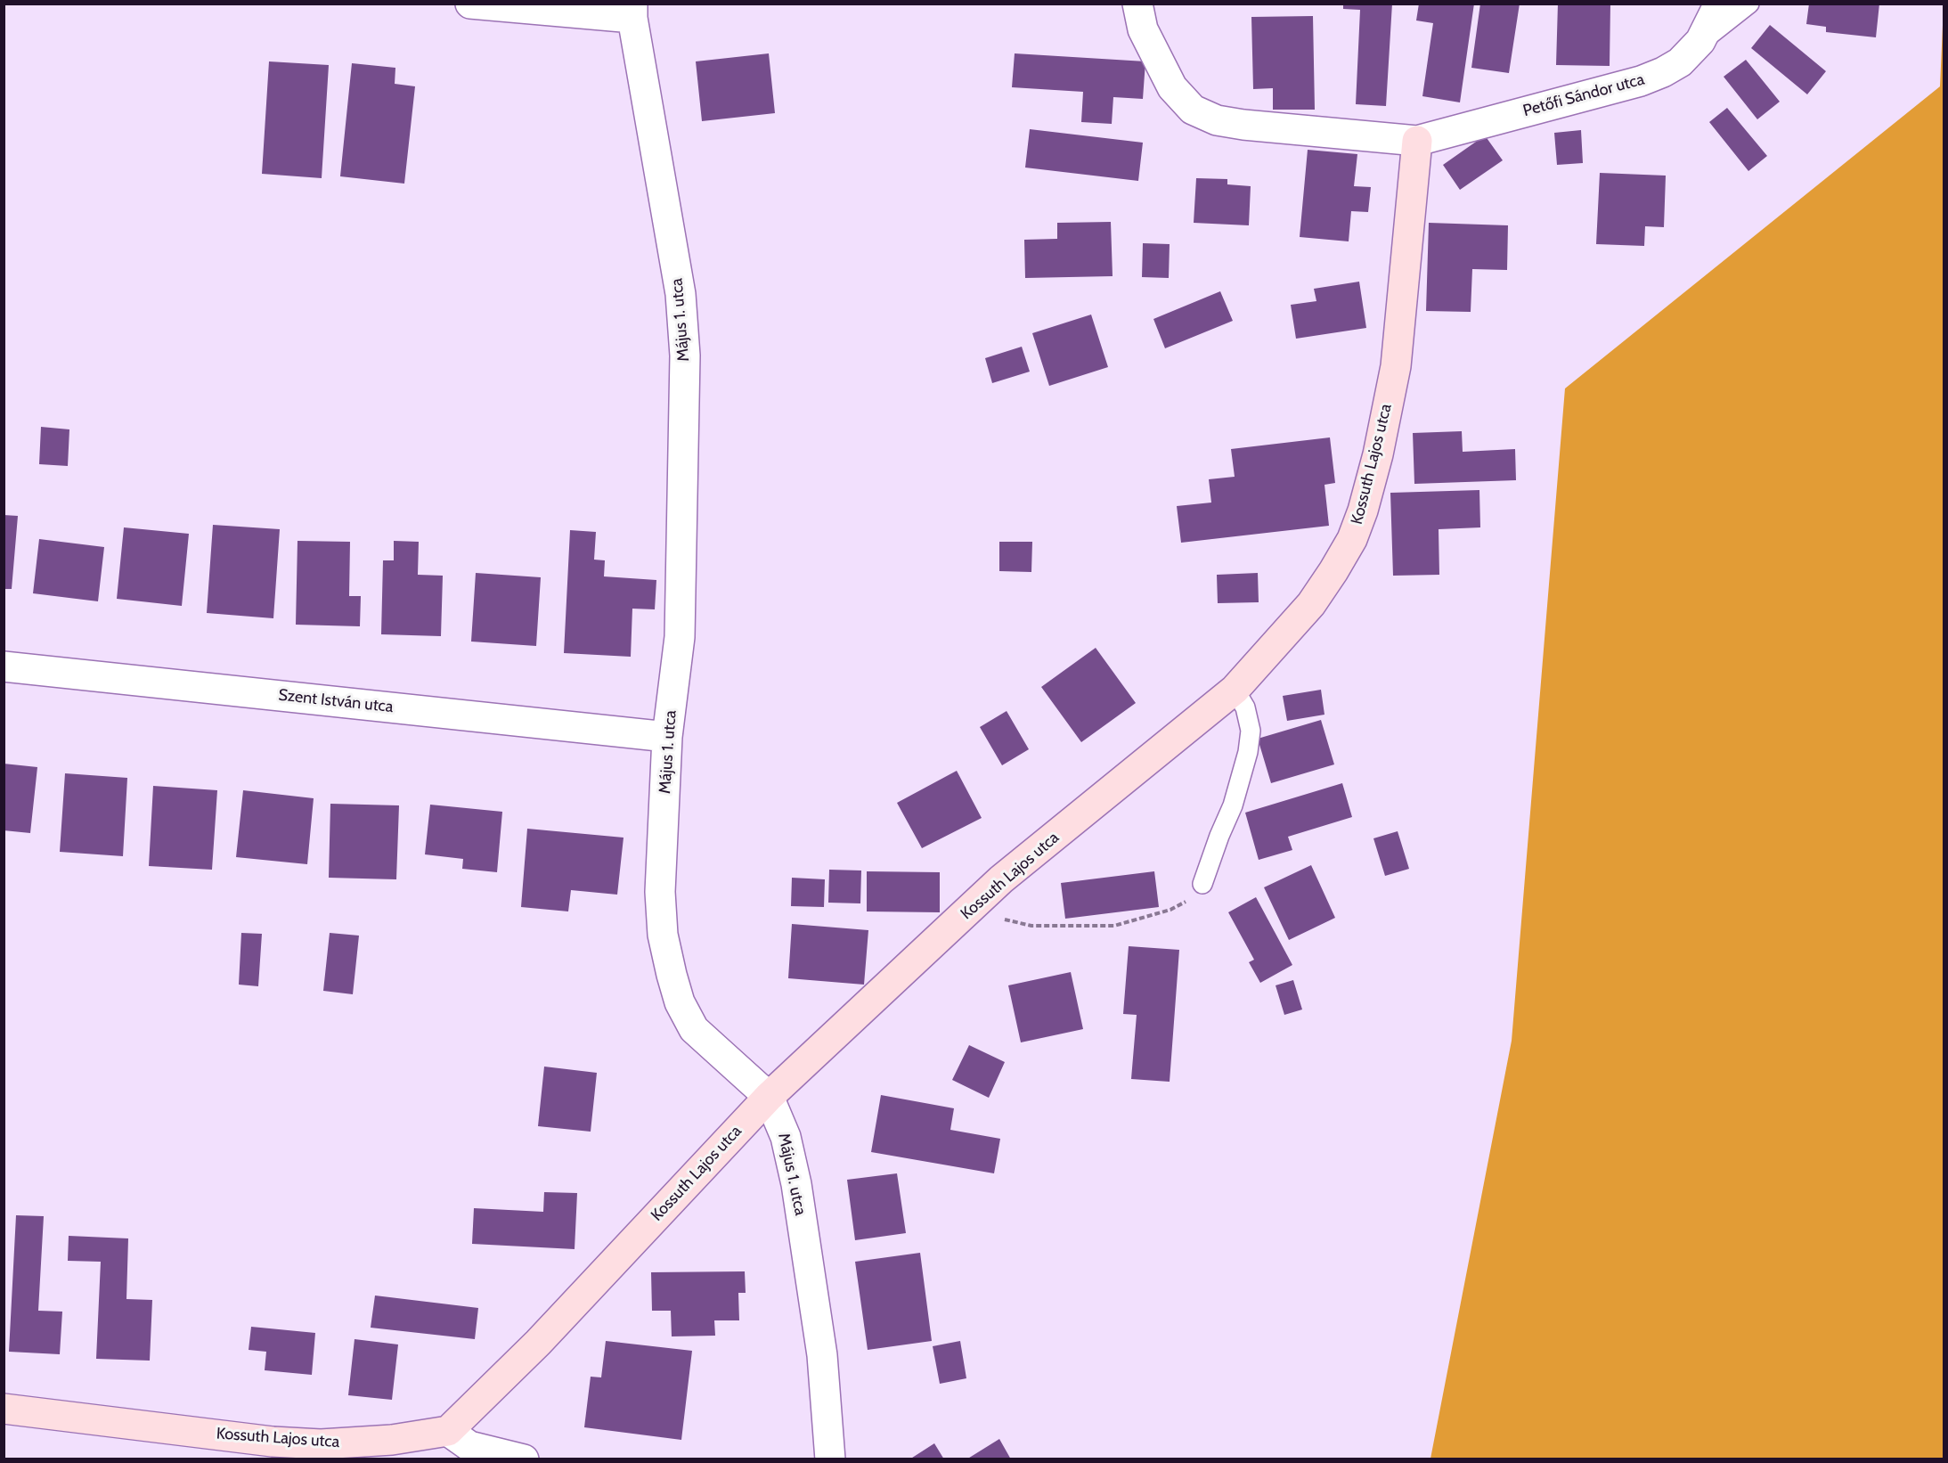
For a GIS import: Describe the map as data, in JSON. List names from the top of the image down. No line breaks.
{"streets":{"street":["Petőfi Sándor utca","Május 1. utca","Kossuth Lajos utca","Szent István utca"]},"crossings":[["Petőfi Sándor utca","Kossuth Lajos utca"],["Május 1. utca","Kossuth Lajos utca"],["Május 1. utca","Szent István utca"]]}
